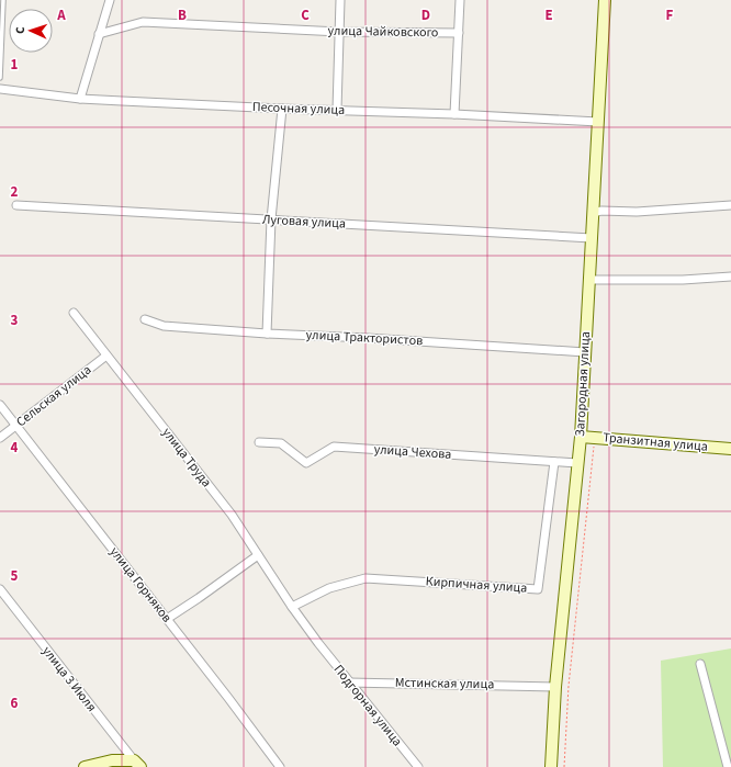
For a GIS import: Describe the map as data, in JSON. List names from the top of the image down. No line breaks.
{"streets":{"street":["улица Чайковского","Песочная улица","Луговая улица","улица Трактористов","Загородная улица","Сельская улица","Транзитная улица","улица Чехова","улица Труда","улица Горняков","Кирпичная улица","улица 3 Июля","Мстинская улица","Подгорная улица"]},"crossings":[["Песочная улица","Загородная улица"],["Луговая улица","Загородная улица"],["улица Трактористов","Загородная улица"],["Загородная улица","Транзитная улица"],["Загородная улица","улица Чехова"],["Загородная улица","Мстинская улица"],["Сельская улица","улица Труда"],["Сельская улица","улица Горняков"],["улица Чехова","Кирпичная улица"],["улица Труда","Кирпичная улица"],["улица Труда","Подгорная улица"],["Кирпичная улица","Подгорная улица"],["Мстинская улица","Подгорная улица"]],"north":"left","grid":{"columns":["A","B","C","D","E","F"],"rows":["1","2","3","4","5","6"]}}
